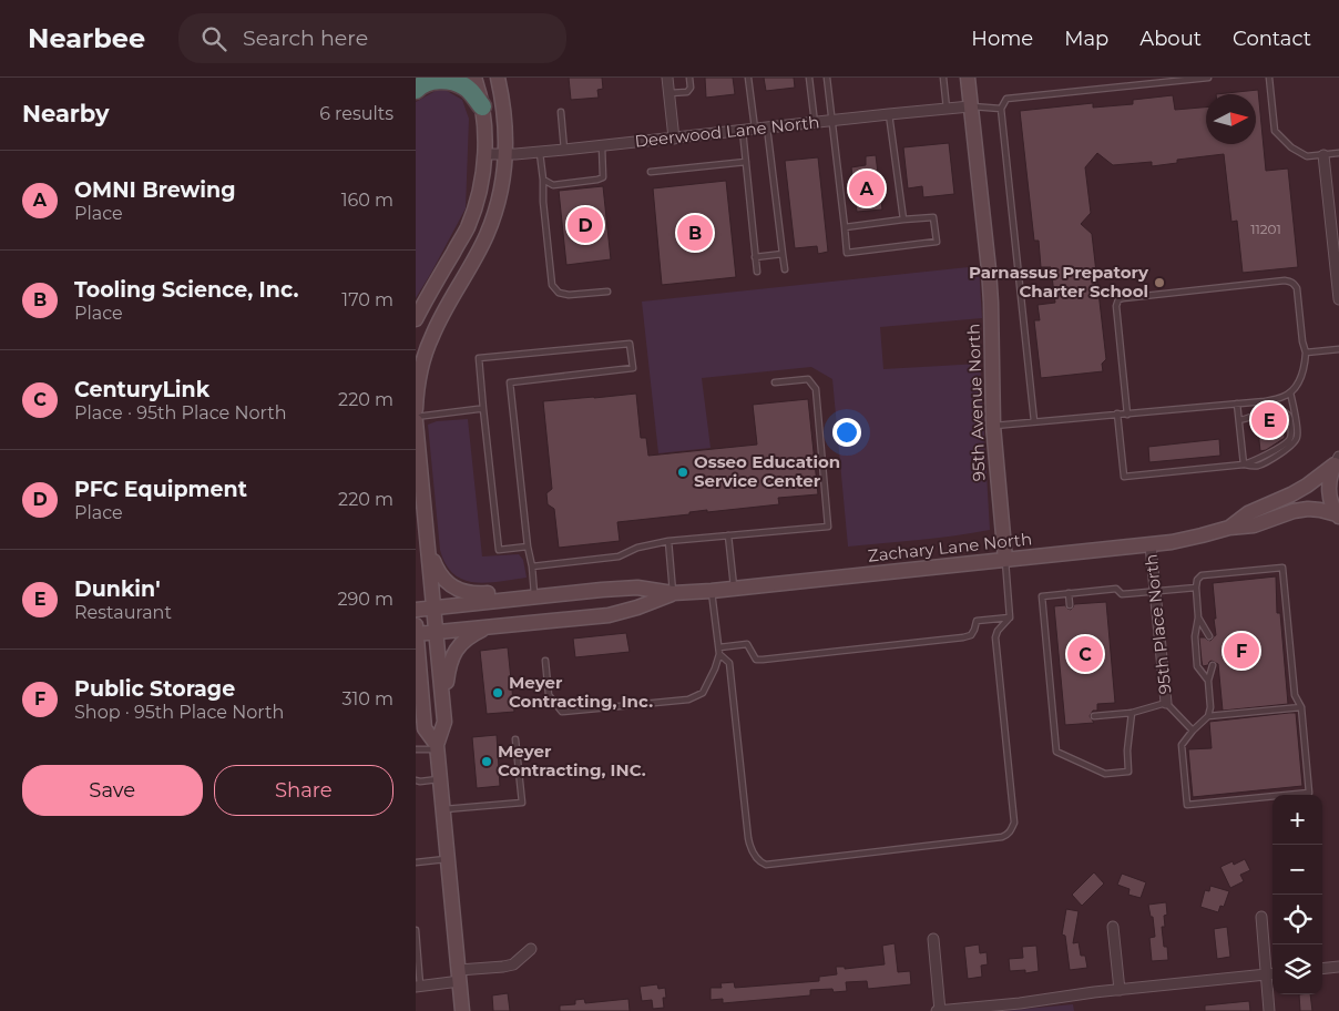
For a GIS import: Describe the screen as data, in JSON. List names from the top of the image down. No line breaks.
{"streets":{"street":["Deerwood Lane North","95th Avenue North","Zachary Lane North","95th Place North"]},"crossings":[["Deerwood Lane North","95th Avenue North"],["95th Avenue North","Zachary Lane North"],["Zachary Lane North","95th Place North"]],"places":["Parnassus Prepatory Charter School","Osseo Education Service Center","Meyer Contracting, Inc.","Meyer Contracting, INC."],"house_numbers":["11201"],"north":"right","page":{"header":"Nearbee","search":"Search here","nav":["Home","Map","About","Contact"],"heading":["Nearby","6 results"],"list":[{"mark":"A","name":"OMNI Brewing","note":"Place","value":"160 m"},{"mark":"B","name":"Tooling Science, Inc.","note":"Place","value":"170 m"},{"mark":"C","name":"CenturyLink","note":"Place · 95th Place North","value":"220 m"},{"mark":"D","name":"PFC Equipment","note":"Place","value":"220 m"},{"mark":"E","name":"Dunkin'","note":"Restaurant","value":"290 m"},{"mark":"F","name":"Public Storage","note":"Shop · 95th Place North","value":"310 m"}],"pins":["A","D","B","E","F","C"],"buttons":["Save","Share"],"map_buttons":["+","−"]}}
